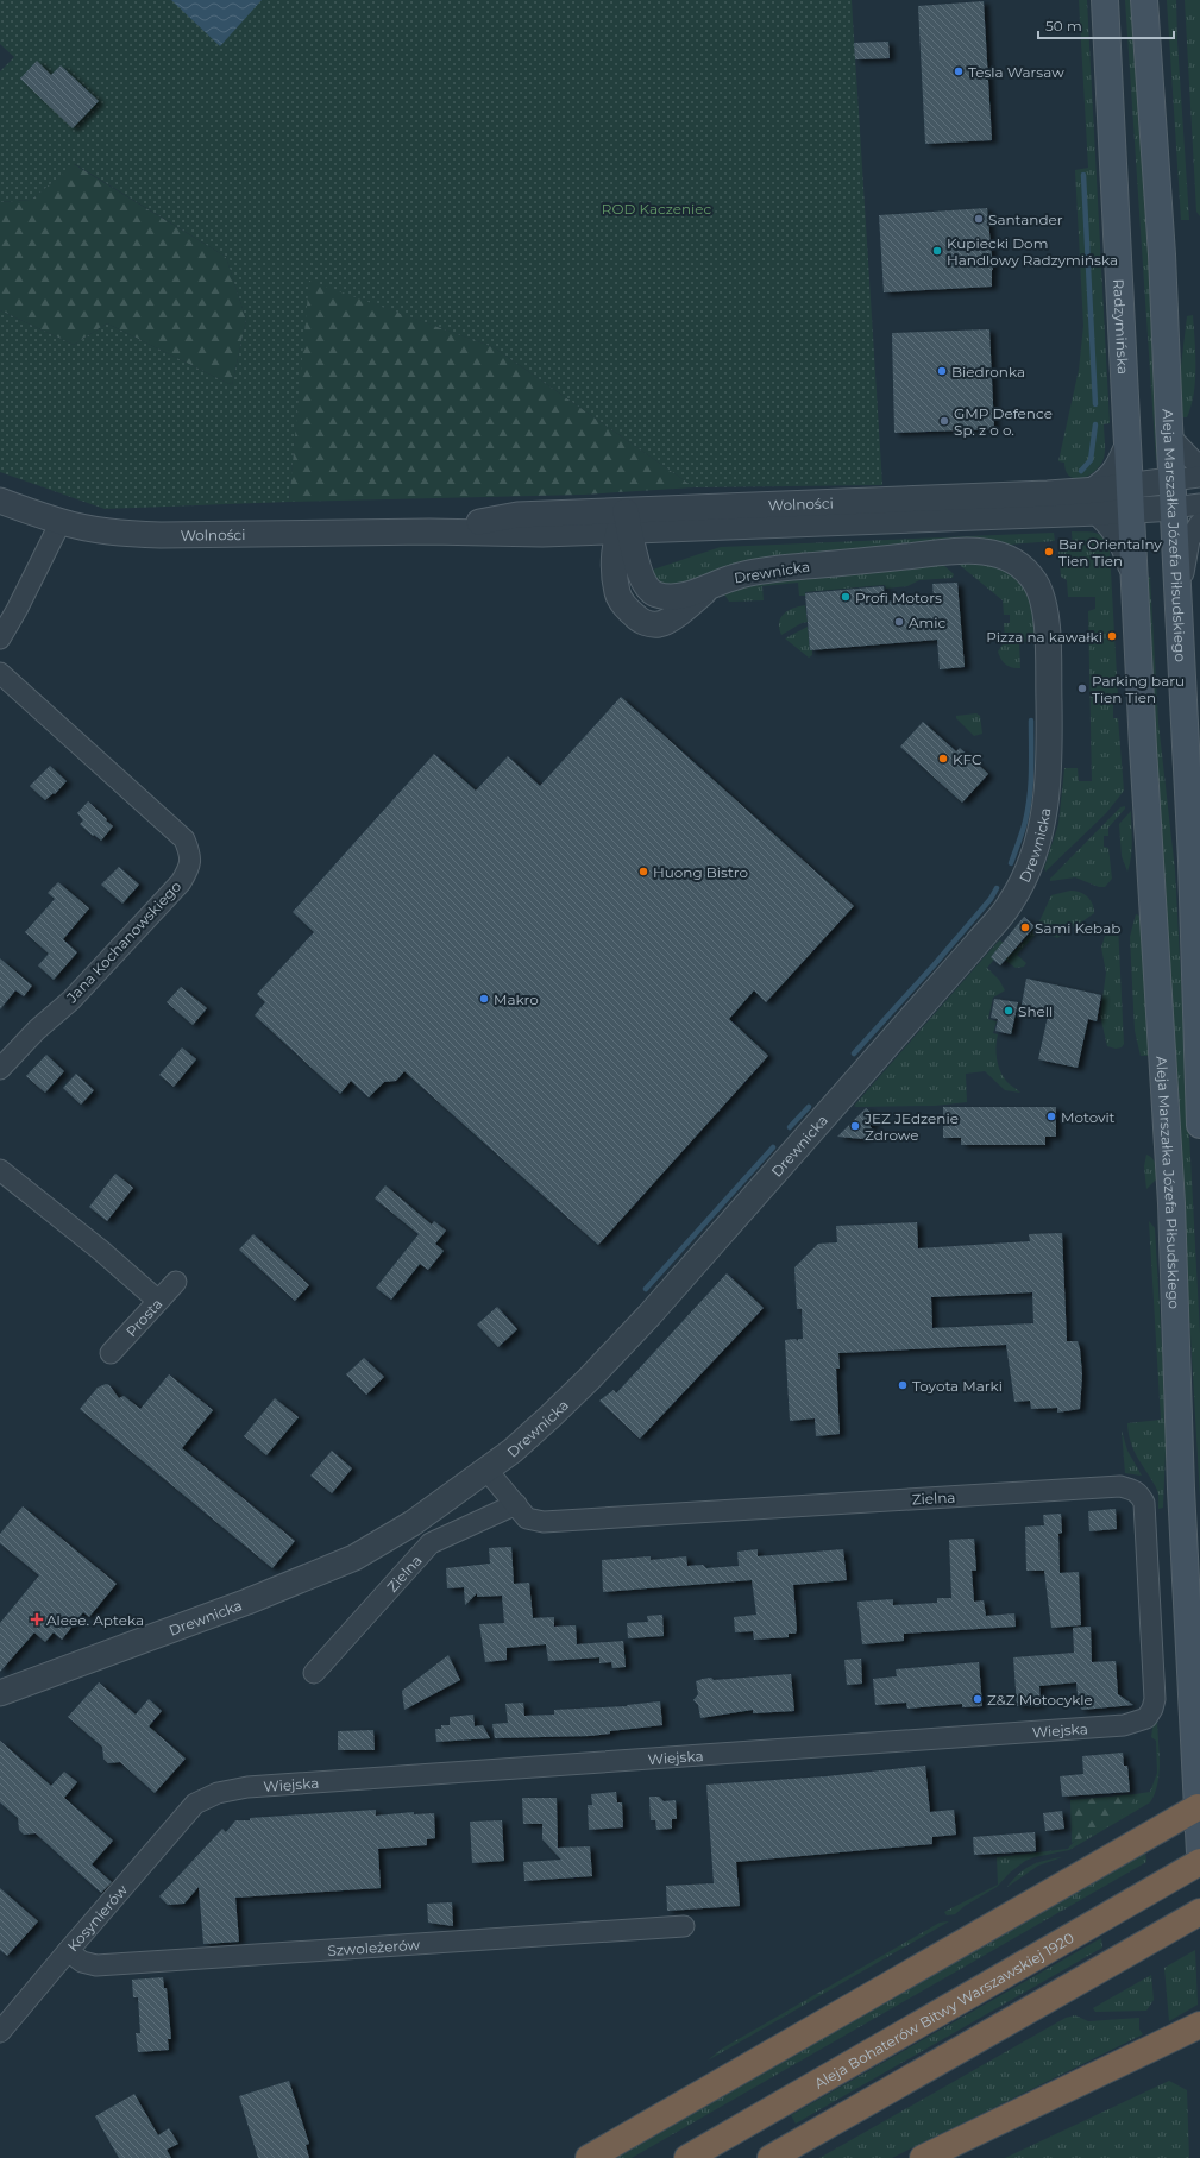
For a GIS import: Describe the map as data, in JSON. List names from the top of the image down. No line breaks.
{"streets":{"highway":["Aleja Bohaterów Bitwy Warszawskiej 1920"],"main road":["Radzymińska","Aleja Marszałka Józefa Piłsudskiego"],"street":["Wolności","Drewnicka","Jana Kochanowskiego","Prosta","Zielna","Wiejska","Kosynierów","Szwoleżerów"]},"crossings":[["Radzymińska","Wolności"],["Radzymińska","Aleja Marszałka Józefa Piłsudskiego"],["Wolności","Aleja Marszałka Józefa Piłsudskiego"],["Wolności","Drewnicka"],["Drewnicka","Zielna"],["Zielna","Wiejska"],["Wiejska","Kosynierów"],["Kosynierów","Szwoleżerów"]],"parks":["ROD Kaczeniec"],"places":{"other":["Tesla Warsaw","Santander","Kupiecki Dom Handlowy Radzymińska","Biedronka","GMP Defence Sp. z o o.","Bar Orientalny Tien Tien","Profi Motors","Amic","Pizza na kawałki","Parking baru Tien Tien","KFC","Huong Bistro","Sami Kebab","Makro","Shell","Motovit","JEZ JEdzenie Zdrowe","Toyota Marki","Z&Z Motocykle"],"health":["Aleee. Apteka"]},"scale_bar":"50 m"}
